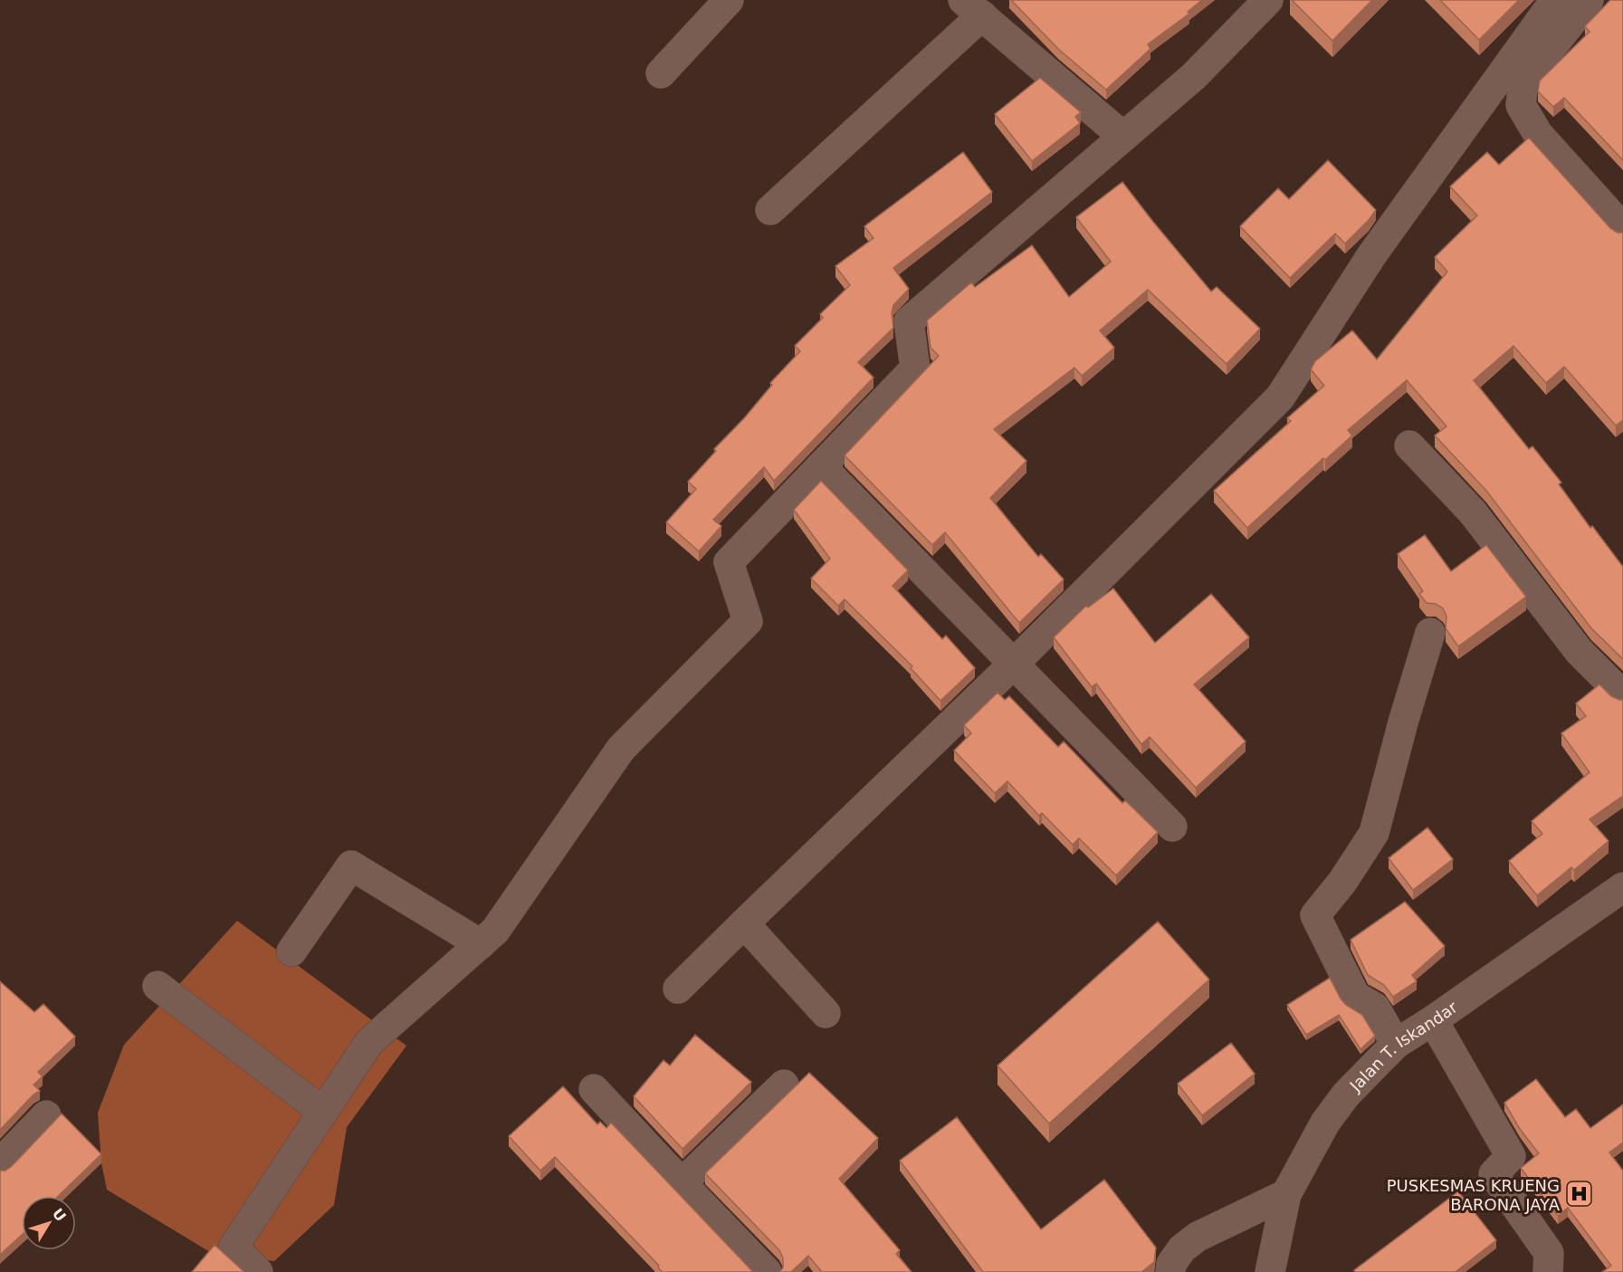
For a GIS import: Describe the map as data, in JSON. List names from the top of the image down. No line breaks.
{"streets":{"street":["Jalan T. Iskandar"]},"places":{"hospital":["PUSKESMAS KRUENG BARONA JAYA"]},"north":"top right"}
